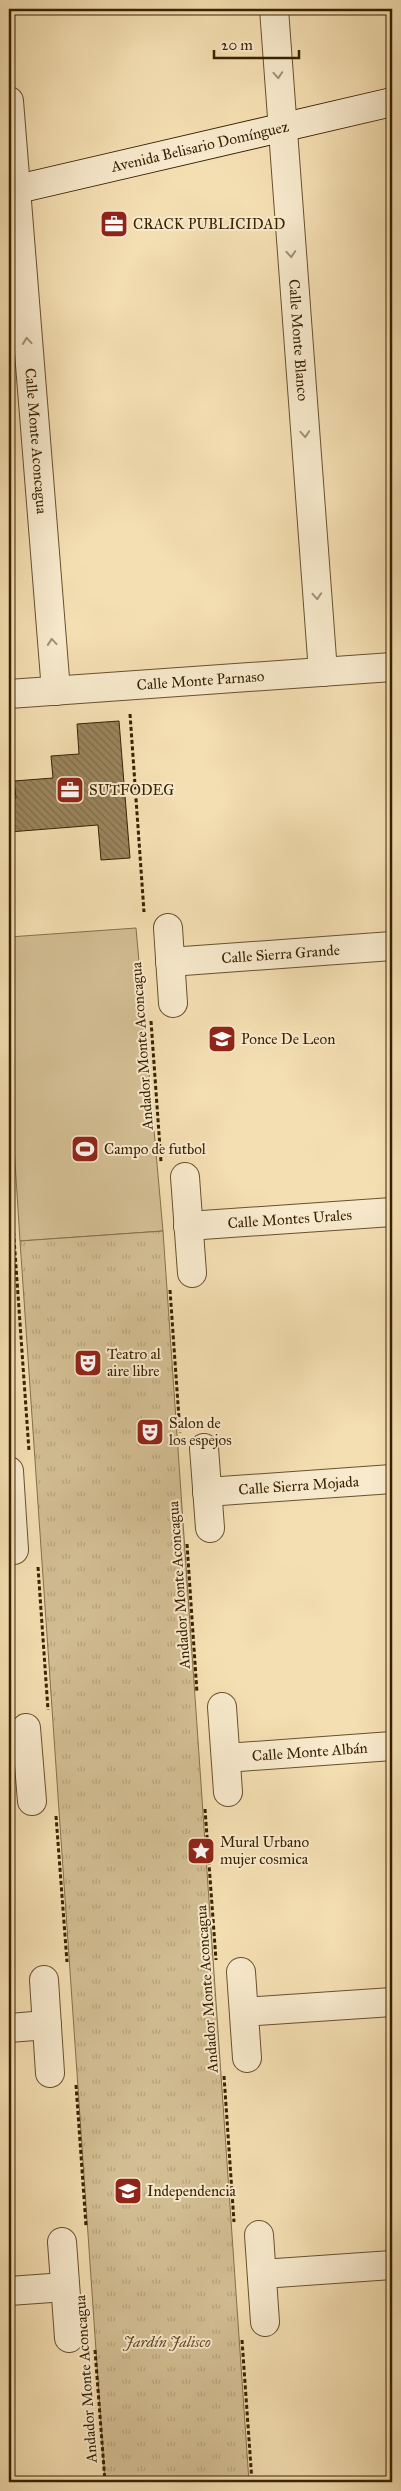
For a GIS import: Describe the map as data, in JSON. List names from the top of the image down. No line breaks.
{"streets":{"street":["Avenida Belisario Domínguez","Calle Monte Blanco","Calle Monte Aconcagua","Calle Monte Parnaso","Calle Sierra Grande","Calle Montes Urales","Calle Sierra Mojada","Calle Monte Albán"],"path":["Andador Monte Aconcagua"]},"crossings":[["Avenida Belisario Domínguez","Calle Monte Blanco"],["Avenida Belisario Domínguez","Calle Monte Aconcagua"],["Calle Monte Blanco","Calle Monte Parnaso"],["Calle Monte Aconcagua","Calle Monte Parnaso"]],"one_way":["Calle Monte Blanco","Calle Monte Aconcagua"],"parks":["Jardín Jalisco"],"places":{"office":["CRACK PUBLICIDAD","SUTFODEG"],"school or university":["Ponce De Leon","Independencia"],"sports":["Campo de futbol"],"theatre":["Teatro al aire libre","Salon de los espejos"],"place":["Mural Urbano mujer cosmica"]},"scale_bar":"20 m"}
